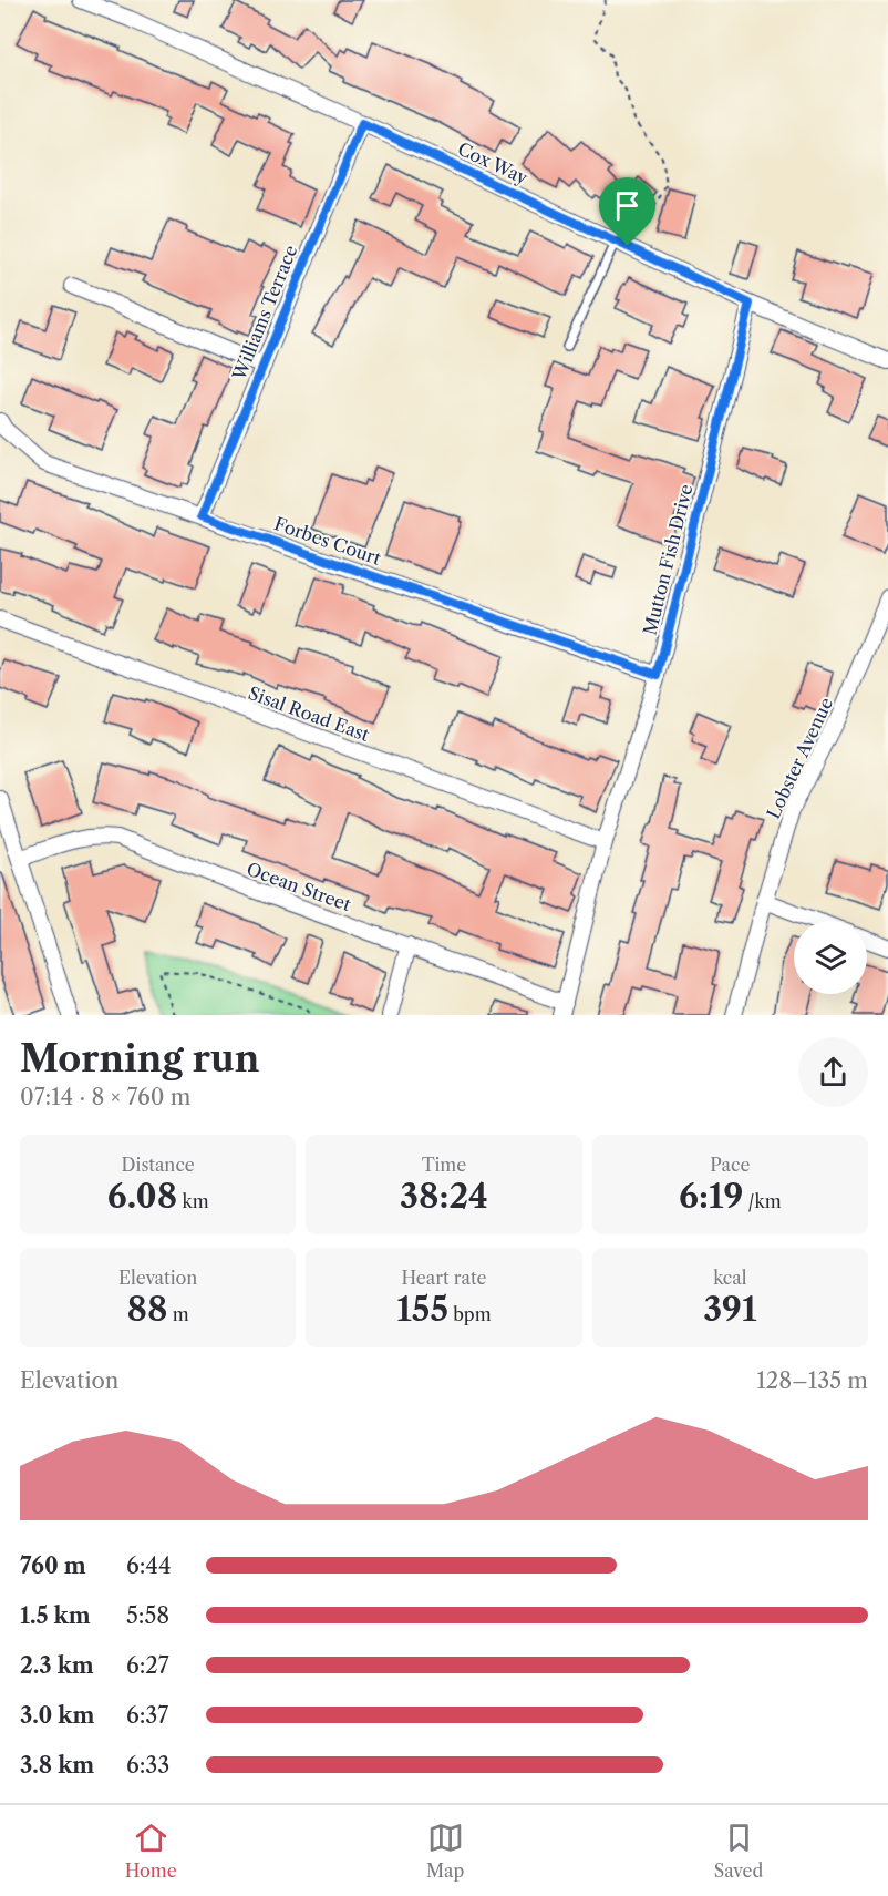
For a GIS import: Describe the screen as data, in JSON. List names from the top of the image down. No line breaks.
{"streets":{"street":["Cox Way","Williams Terrace","Forbes Court","Mutton Fish Drive","Sisal Road East","Lobster Avenue","Ocean Street"]},"crossings":[["Cox Way","Williams Terrace"],["Cox Way","Mutton Fish Drive"],["Williams Terrace","Forbes Court"],["Forbes Court","Mutton Fish Drive"],["Mutton Fish Drive","Sisal Road East"],["Mutton Fish Drive","Ocean Street"]],"page":{"heading":["Morning run","07:14 · 8 × 760 m"],"stats":[["Distance","6.08 km"],["Time","38:24"],["Pace","6:19 /km"],["Elevation","88 m"],["Heart rate","155 bpm"],["kcal","391"]],"chart":["Elevation","128–135 m"],"list":[{"name":"760 m","note":"6:44"},{"name":"1.5 km","note":"5:58"},{"name":"2.3 km","note":"6:27"},{"name":"3.0 km","note":"6:37"},{"name":"3.8 km","note":"6:33"}],"tabs":["Home","Map","Saved"]}}
